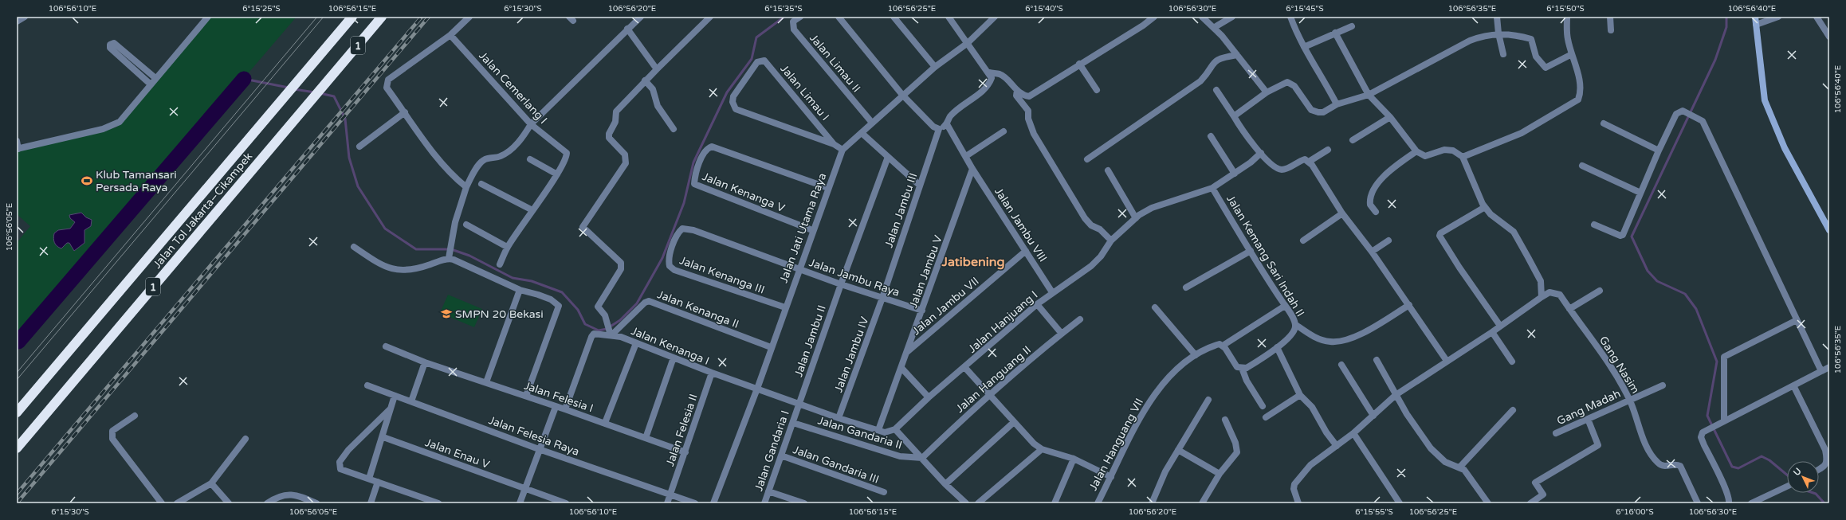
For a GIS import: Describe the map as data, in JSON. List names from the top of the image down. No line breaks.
{"streets":{"highway":["1","Jalan Tol Jakarta–Cikampek"],"street":["Jalan Limau II","Jalan Cemerlang I","Jalan Limau I","Jalan Kenanga V","Jalan Jambu III","Jalan Jambu VIII","Jalan Jati Utama Raya","Jalan Kemang Sari Indah II","Jalan Jambu V","Jalan Kenanga III","Jalan Jambu Raya","Jalan Jambu VII","Jalan Kenanga II","Jalan Hanjuang I","Jalan Jambu II","Jalan Kenanga I","Jalan Jambu IV","Gang Nasim","Jalan Hanguang II","Jalan Felesia I","Gang Madah","Jalan Felesia II","Jalan Gandaria II","Jalan Felesia Raya","Jalan Hanguang VII","Jalan Gandaria I","Jalan Enau V","Jalan Gandaria III"]},"crossings":[["Jalan Limau II","Jalan Jati Utama Raya"],["Jalan Kenanga V","Jalan Jati Utama Raya"],["Jalan Jambu III","Jalan Jambu Raya"],["Jalan Jambu III","Jalan Jambu IV"],["Jalan Jambu VIII","Jalan Jambu V"],["Jalan Jambu VIII","Jalan Jambu VII"],["Jalan Jambu VIII","Jalan Hanjuang I"],["Jalan Jati Utama Raya","Jalan Kenanga III"],["Jalan Jati Utama Raya","Jalan Jambu Raya"],["Jalan Jati Utama Raya","Jalan Kenanga II"],["Jalan Jati Utama Raya","Jalan Kenanga I"],["Jalan Kemang Sari Indah II","Jalan Hanjuang I"],["Jalan Jambu V","Jalan Jambu Raya"],["Jalan Jambu V","Jalan Jambu VII"],["Jalan Jambu V","Jalan Kenanga I"],["Jalan Kenanga III","Jalan Jambu Raya"],["Jalan Jambu Raya","Jalan Jambu II"],["Jalan Jambu Raya","Jalan Jambu IV"],["Jalan Kenanga II","Jalan Kenanga I"],["Jalan Jambu II","Jalan Kenanga I"],["Jalan Jambu II","Jalan Gandaria I"],["Jalan Kenanga I","Jalan Jambu IV"],["Jalan Kenanga I","Jalan Felesia II"],["Jalan Kenanga I","Jalan Gandaria I"],["Gang Nasim","Gang Madah"],["Jalan Hanguang II","Jalan Gandaria II"],["Jalan Felesia I","Jalan Felesia II"],["Jalan Felesia II","Jalan Felesia Raya"],["Jalan Gandaria II","Jalan Gandaria I"],["Jalan Gandaria I","Jalan Gandaria III"]],"districts":["Jatibening"],"places":{"sports":["Klub Tamansari Persada Raya"],"school or university":["SMPN 20 Bekasi"]},"north":"top left","coordinates":["106°56'10\"E","6°15'25\"S","106°56'15\"E","6°15'30\"S","106°56'20\"E","6°15'35\"S","106°56'25\"E","6°15'40\"S","106°56'30\"E","6°15'45\"S","106°56'35\"E","6°15'50\"S","106°56'40\"E","106°56'05\"E","6°15'55\"S","6°16'00\"S"]}
